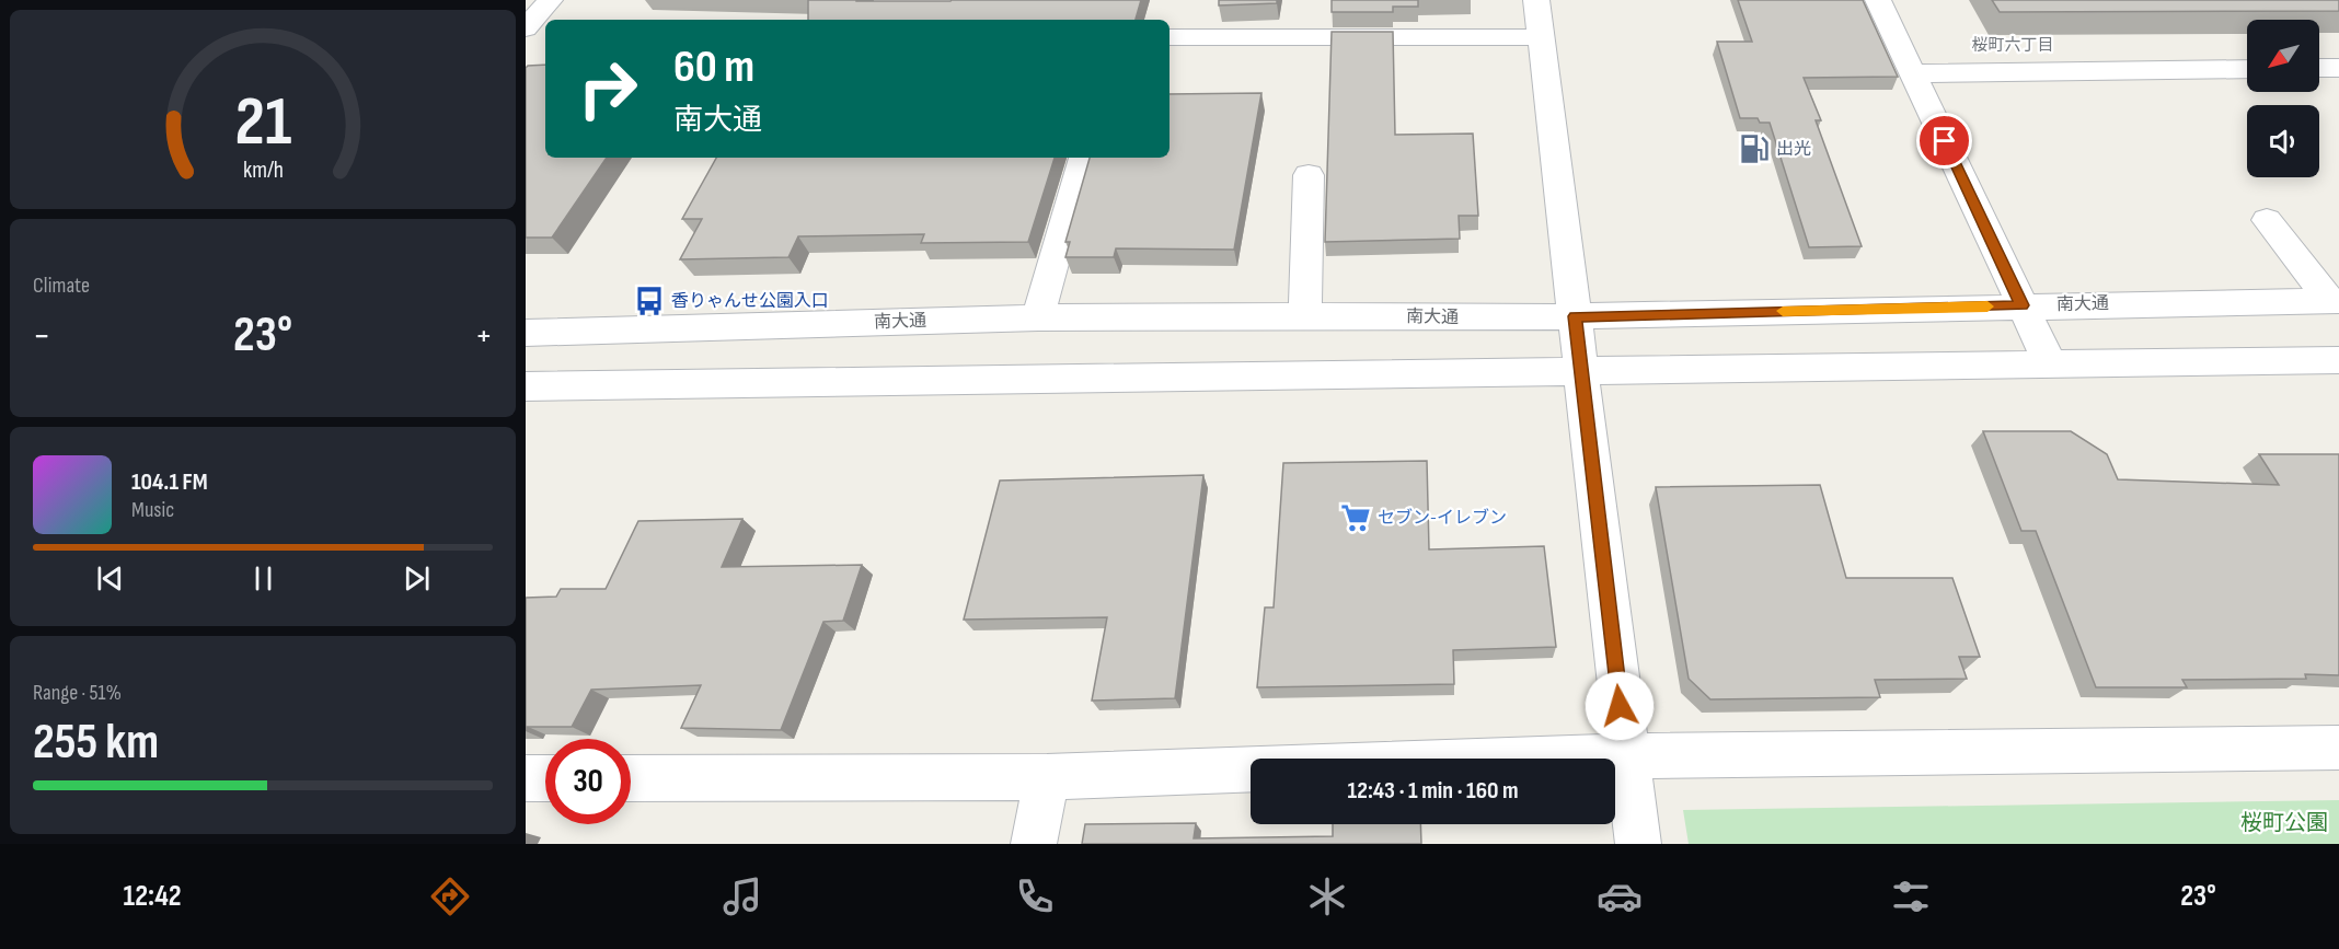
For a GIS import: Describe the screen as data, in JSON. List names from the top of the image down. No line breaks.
{"streets":{"street":["南大通"]},"districts":["桜町六丁目"],"parks":["桜町公園"],"places":{"fuel station":["出光"],"bus stop":["香りゃんせ公園入口"],"supermarket":["セブン-イレブン"]},"north":"bottom left","page":{"turn":["60 m","南大通"],"tile":["Climate",["Range · 51%","255 km"]],"heat":["−","23°","+"],"song":["104.1 FM","Music"],"limit":"30","trip":"12:43 · 1 min · 160 m","tabs":["12:42","23°"],"gauge":["21","km/h"]}}
